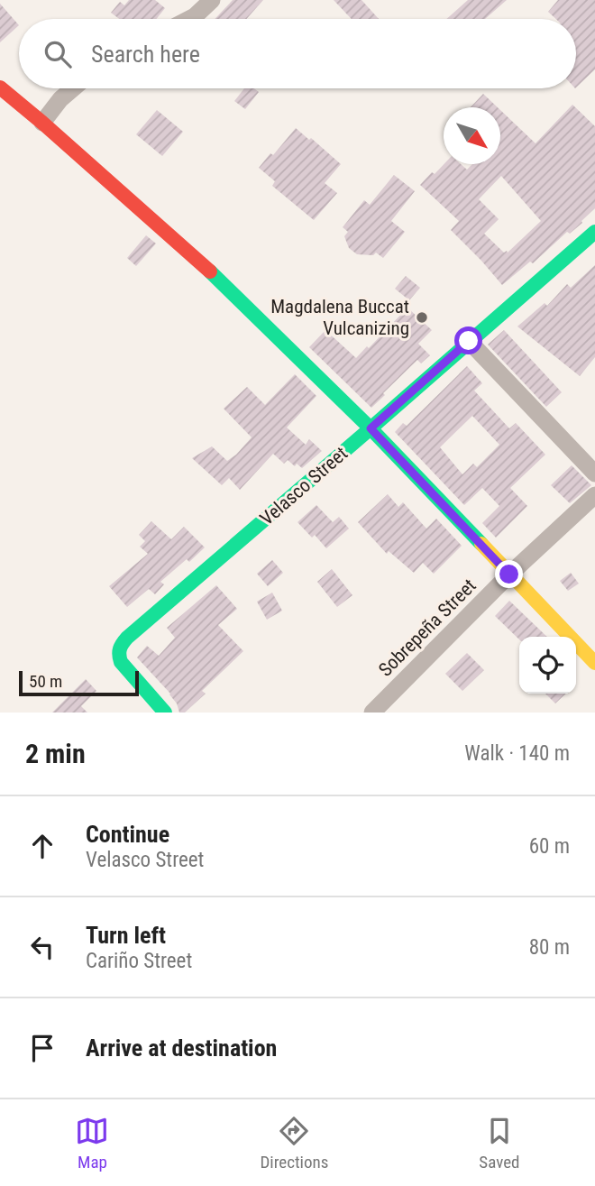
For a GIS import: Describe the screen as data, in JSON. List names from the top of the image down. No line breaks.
{"streets":{"street":["Velasco Street","Sobrepeña Street"]},"places":["Magdalena Buccat Vulcanizing"],"scale_bar":"50 m","north":"bottom right","page":{"search":"Search here","scale":"50 m","heading":["2 min","Walk · 140 m"],"list":[["Continue","Velasco Street","60 m"],["Turn left","Cariño Street","80 m"],"Arrive at destination"],"nav":["Map","Directions","Saved"]}}
